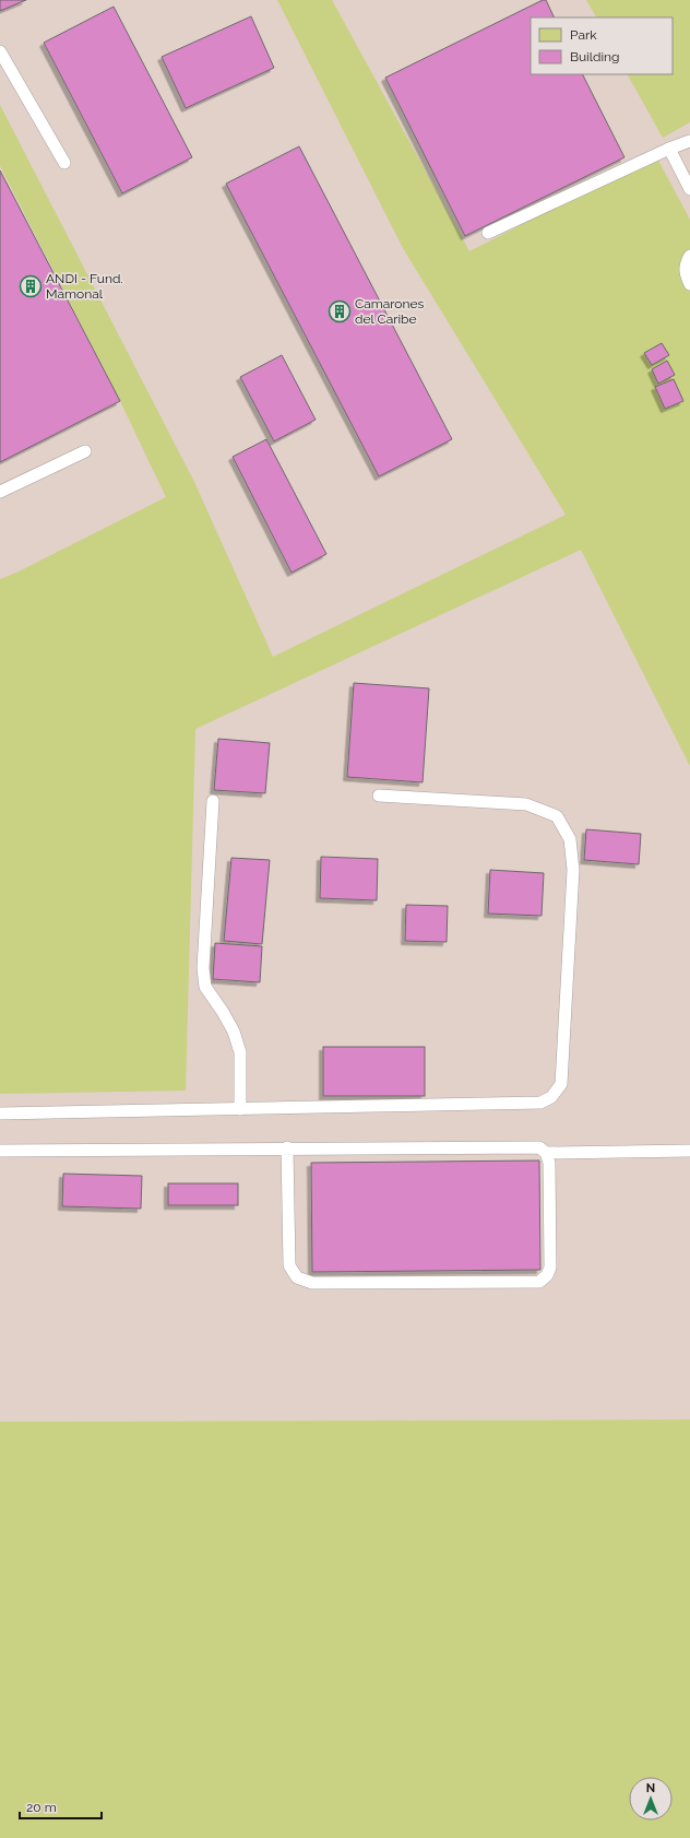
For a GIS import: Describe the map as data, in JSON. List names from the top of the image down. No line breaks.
{"places":{"building":["ANDI - Fund. Mamonal","Camarones del Caribe"]},"legend":["Park","Building"],"scale_bar":"20 m","north":"top"}
